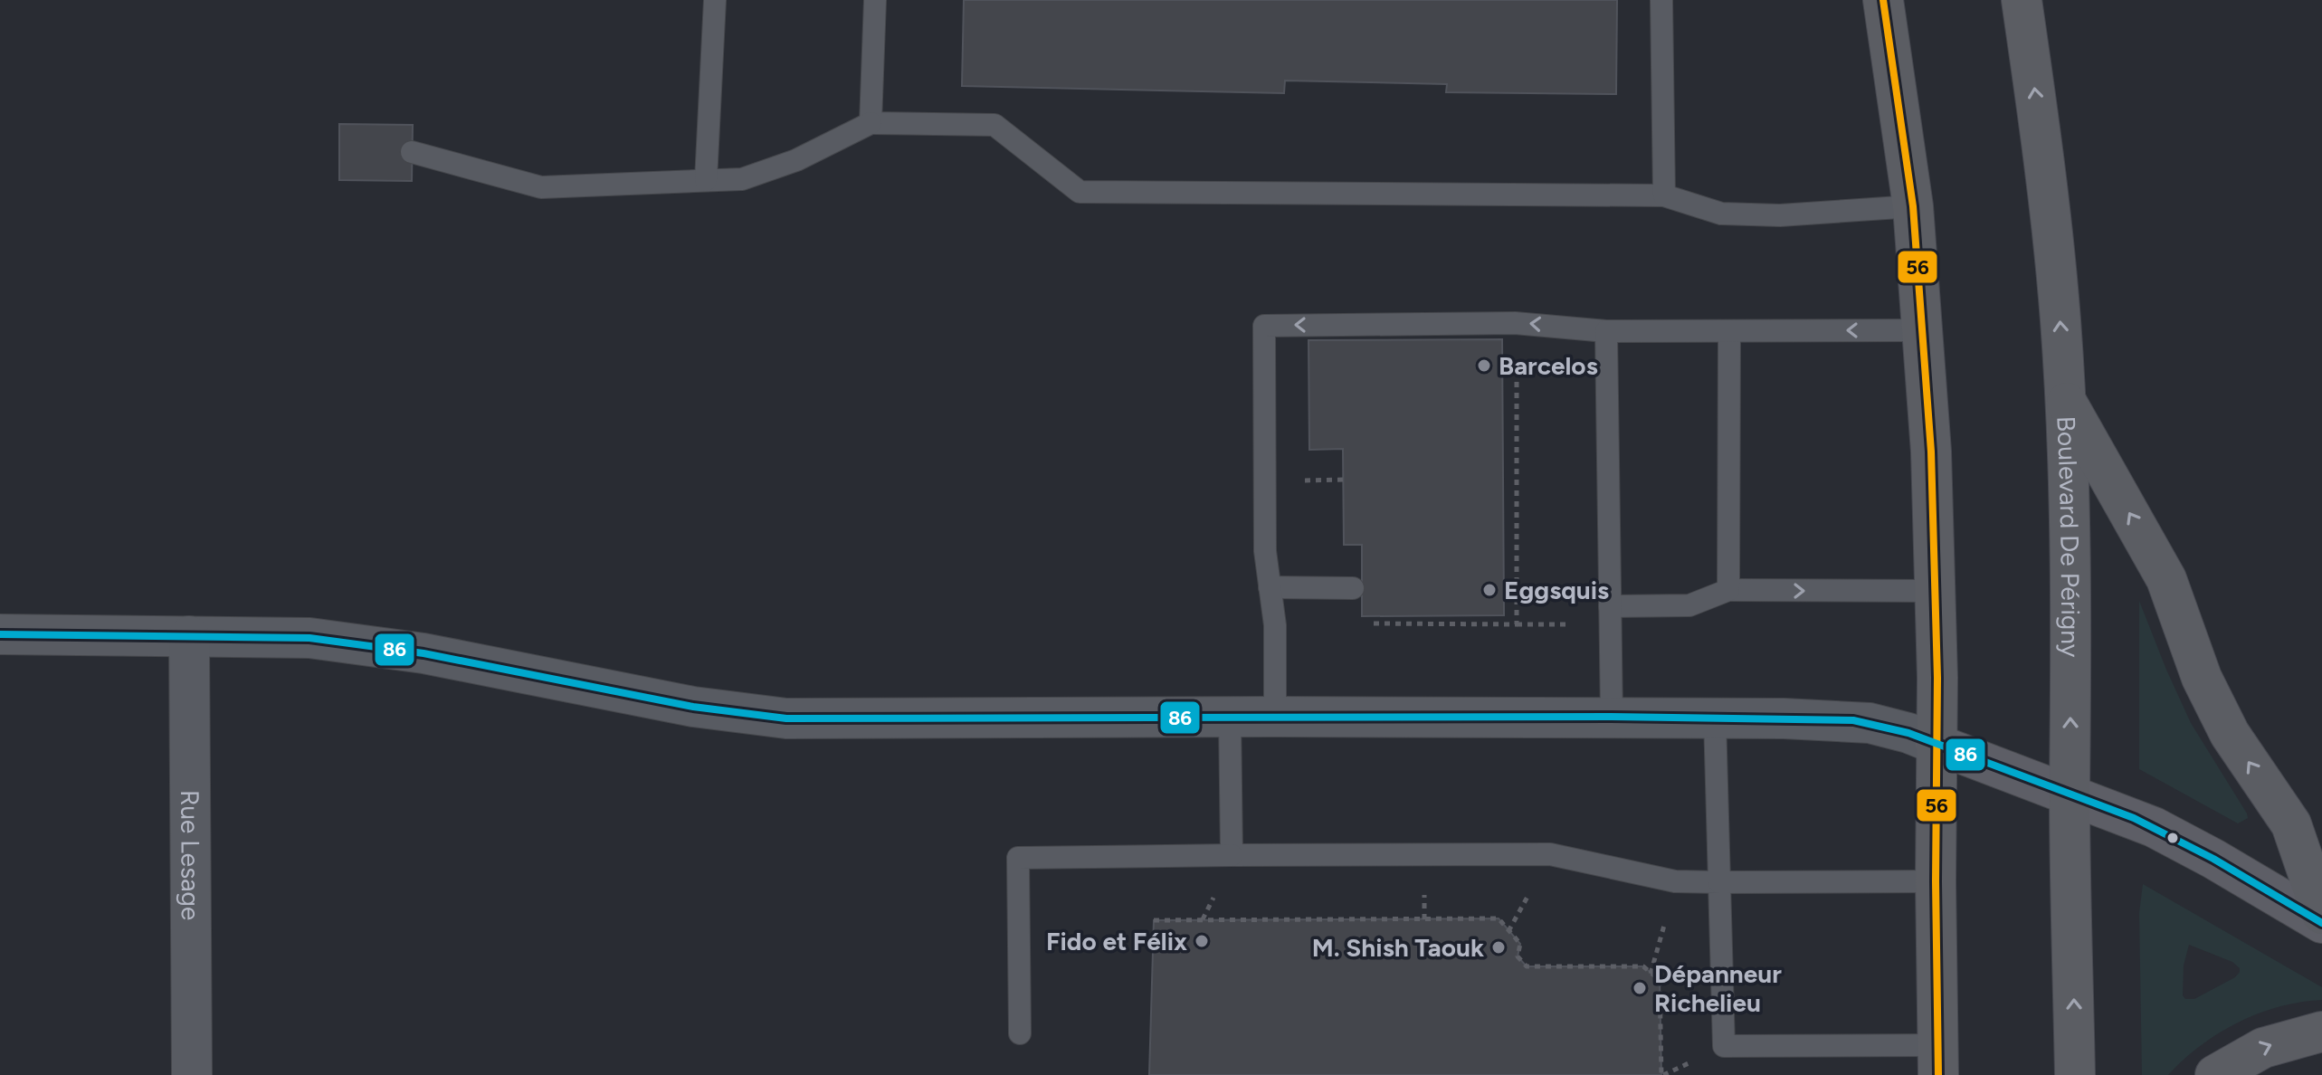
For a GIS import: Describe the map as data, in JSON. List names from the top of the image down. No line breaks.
{"streets":{"main road":["Boulevard De Périgny"],"street":["Rue Lesage"]},"places":["Barcelos","Eggsquis","Fido et Félix","M. Shish Taouk","Dépanneur Richelieu"],"lines":["transit line 56","transit line 86"]}
